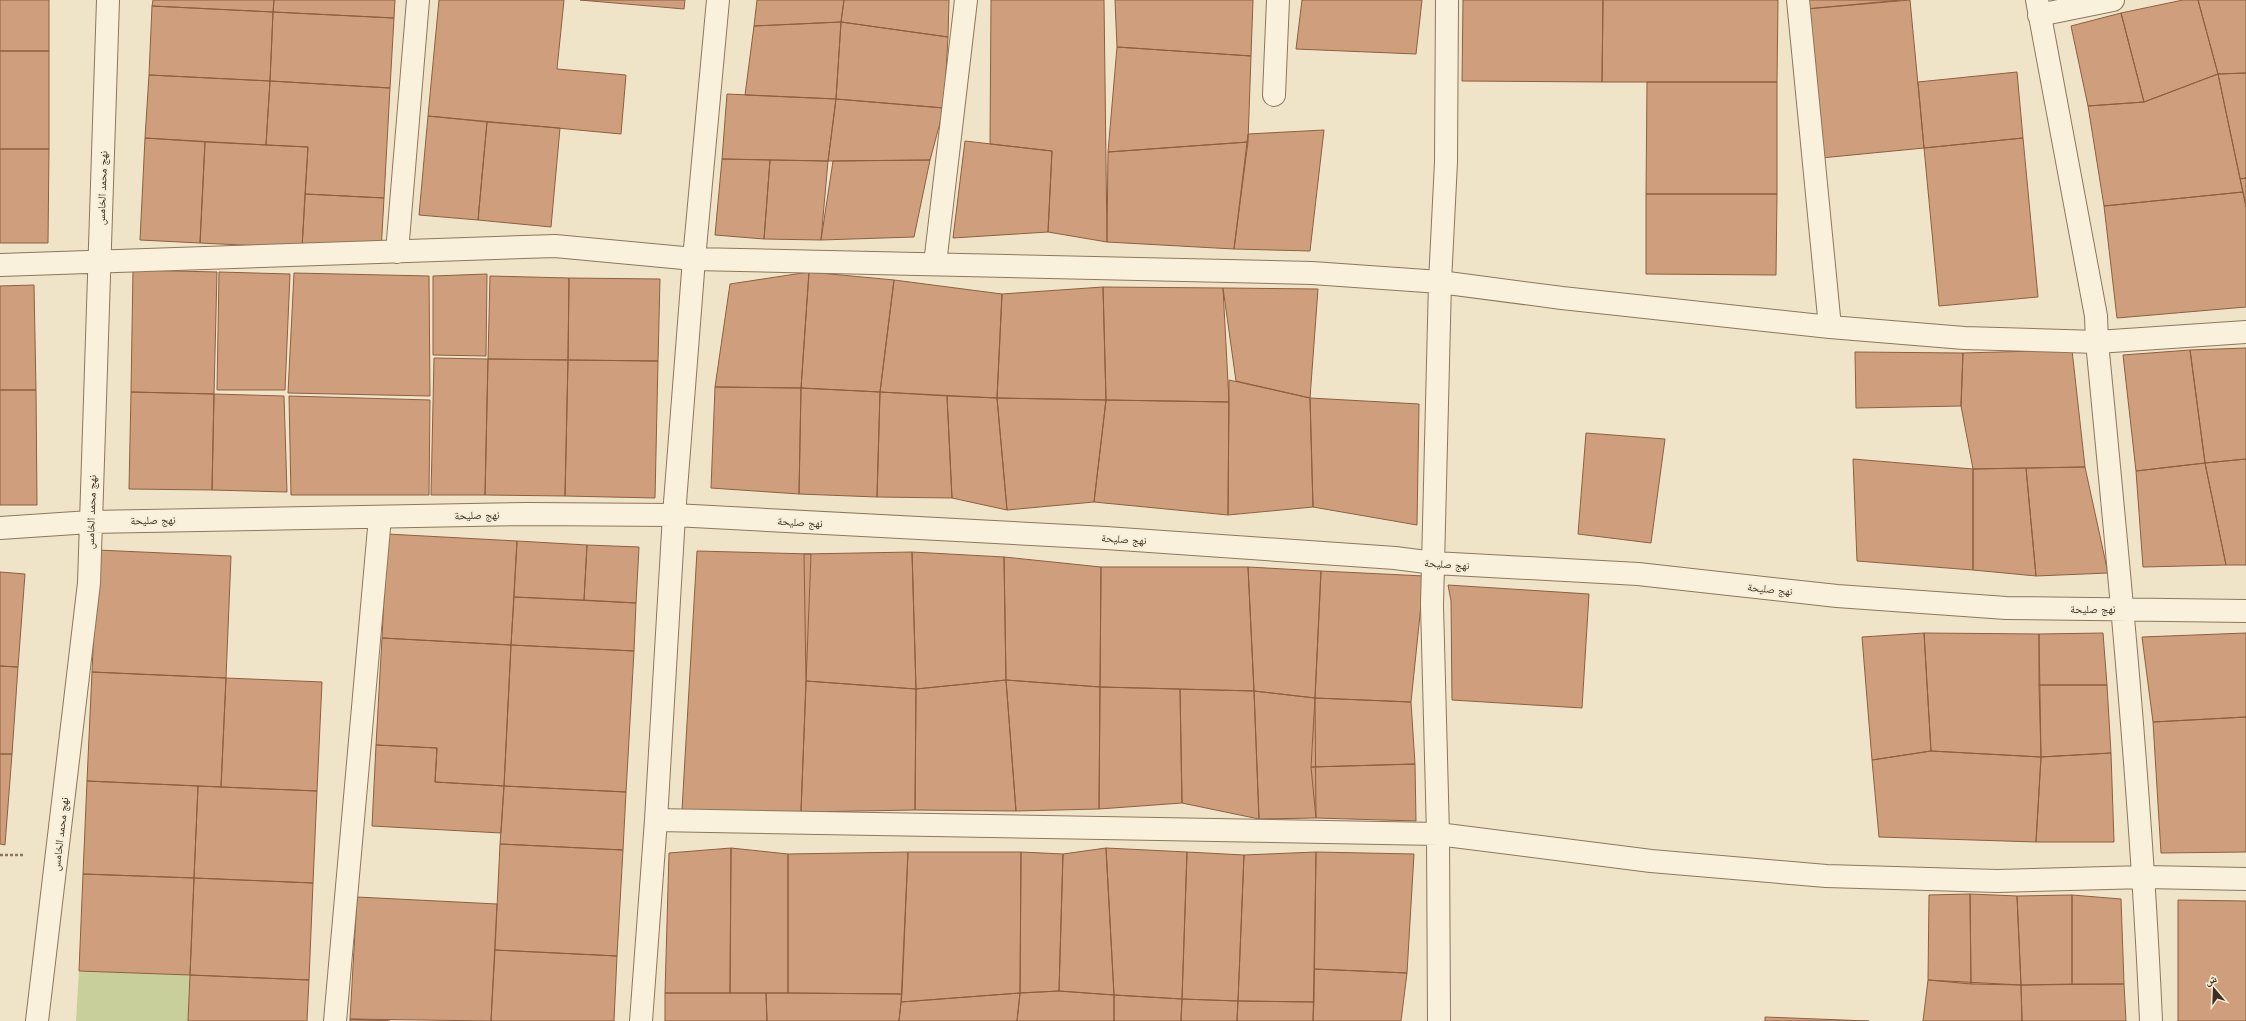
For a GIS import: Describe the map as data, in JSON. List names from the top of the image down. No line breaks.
{"streets":{"street":["نهج محمد الخامس","نهج صليحة"]},"crossings":[["نهج محمد الخامس","نهج صليحة"]],"north":"top"}
